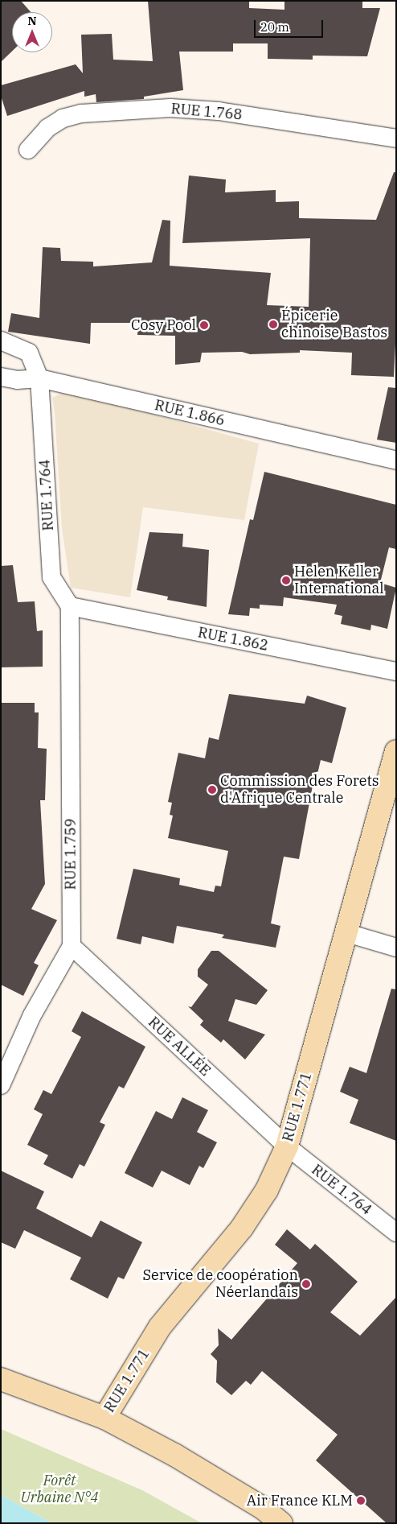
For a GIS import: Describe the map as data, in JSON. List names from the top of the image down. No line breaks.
{"streets":{"street":["RUE 1.768","RUE 1.866","RUE 1.764","RUE 1.862","RUE 1.759","RUE ALLÉE","RUE 1.771"]},"crossings":[["RUE 1.866","RUE 1.764"],["RUE 1.764","RUE 1.862"],["RUE 1.764","RUE 1.759"],["RUE 1.764","RUE ALLÉE"],["RUE 1.764","RUE 1.771"],["RUE 1.862","RUE 1.759"],["RUE 1.759","RUE ALLÉE"],["RUE ALLÉE","RUE 1.771"]],"parks":["Forêt Urbaine N°4"],"places":["Épicerie chinoise Bastos","Cosy Pool","Helen Keller International","Commission des Forets d'Afrique Centrale","Service de coopération Néerlandais","Air France KLM"],"scale_bar":"20 m","north":"top"}
